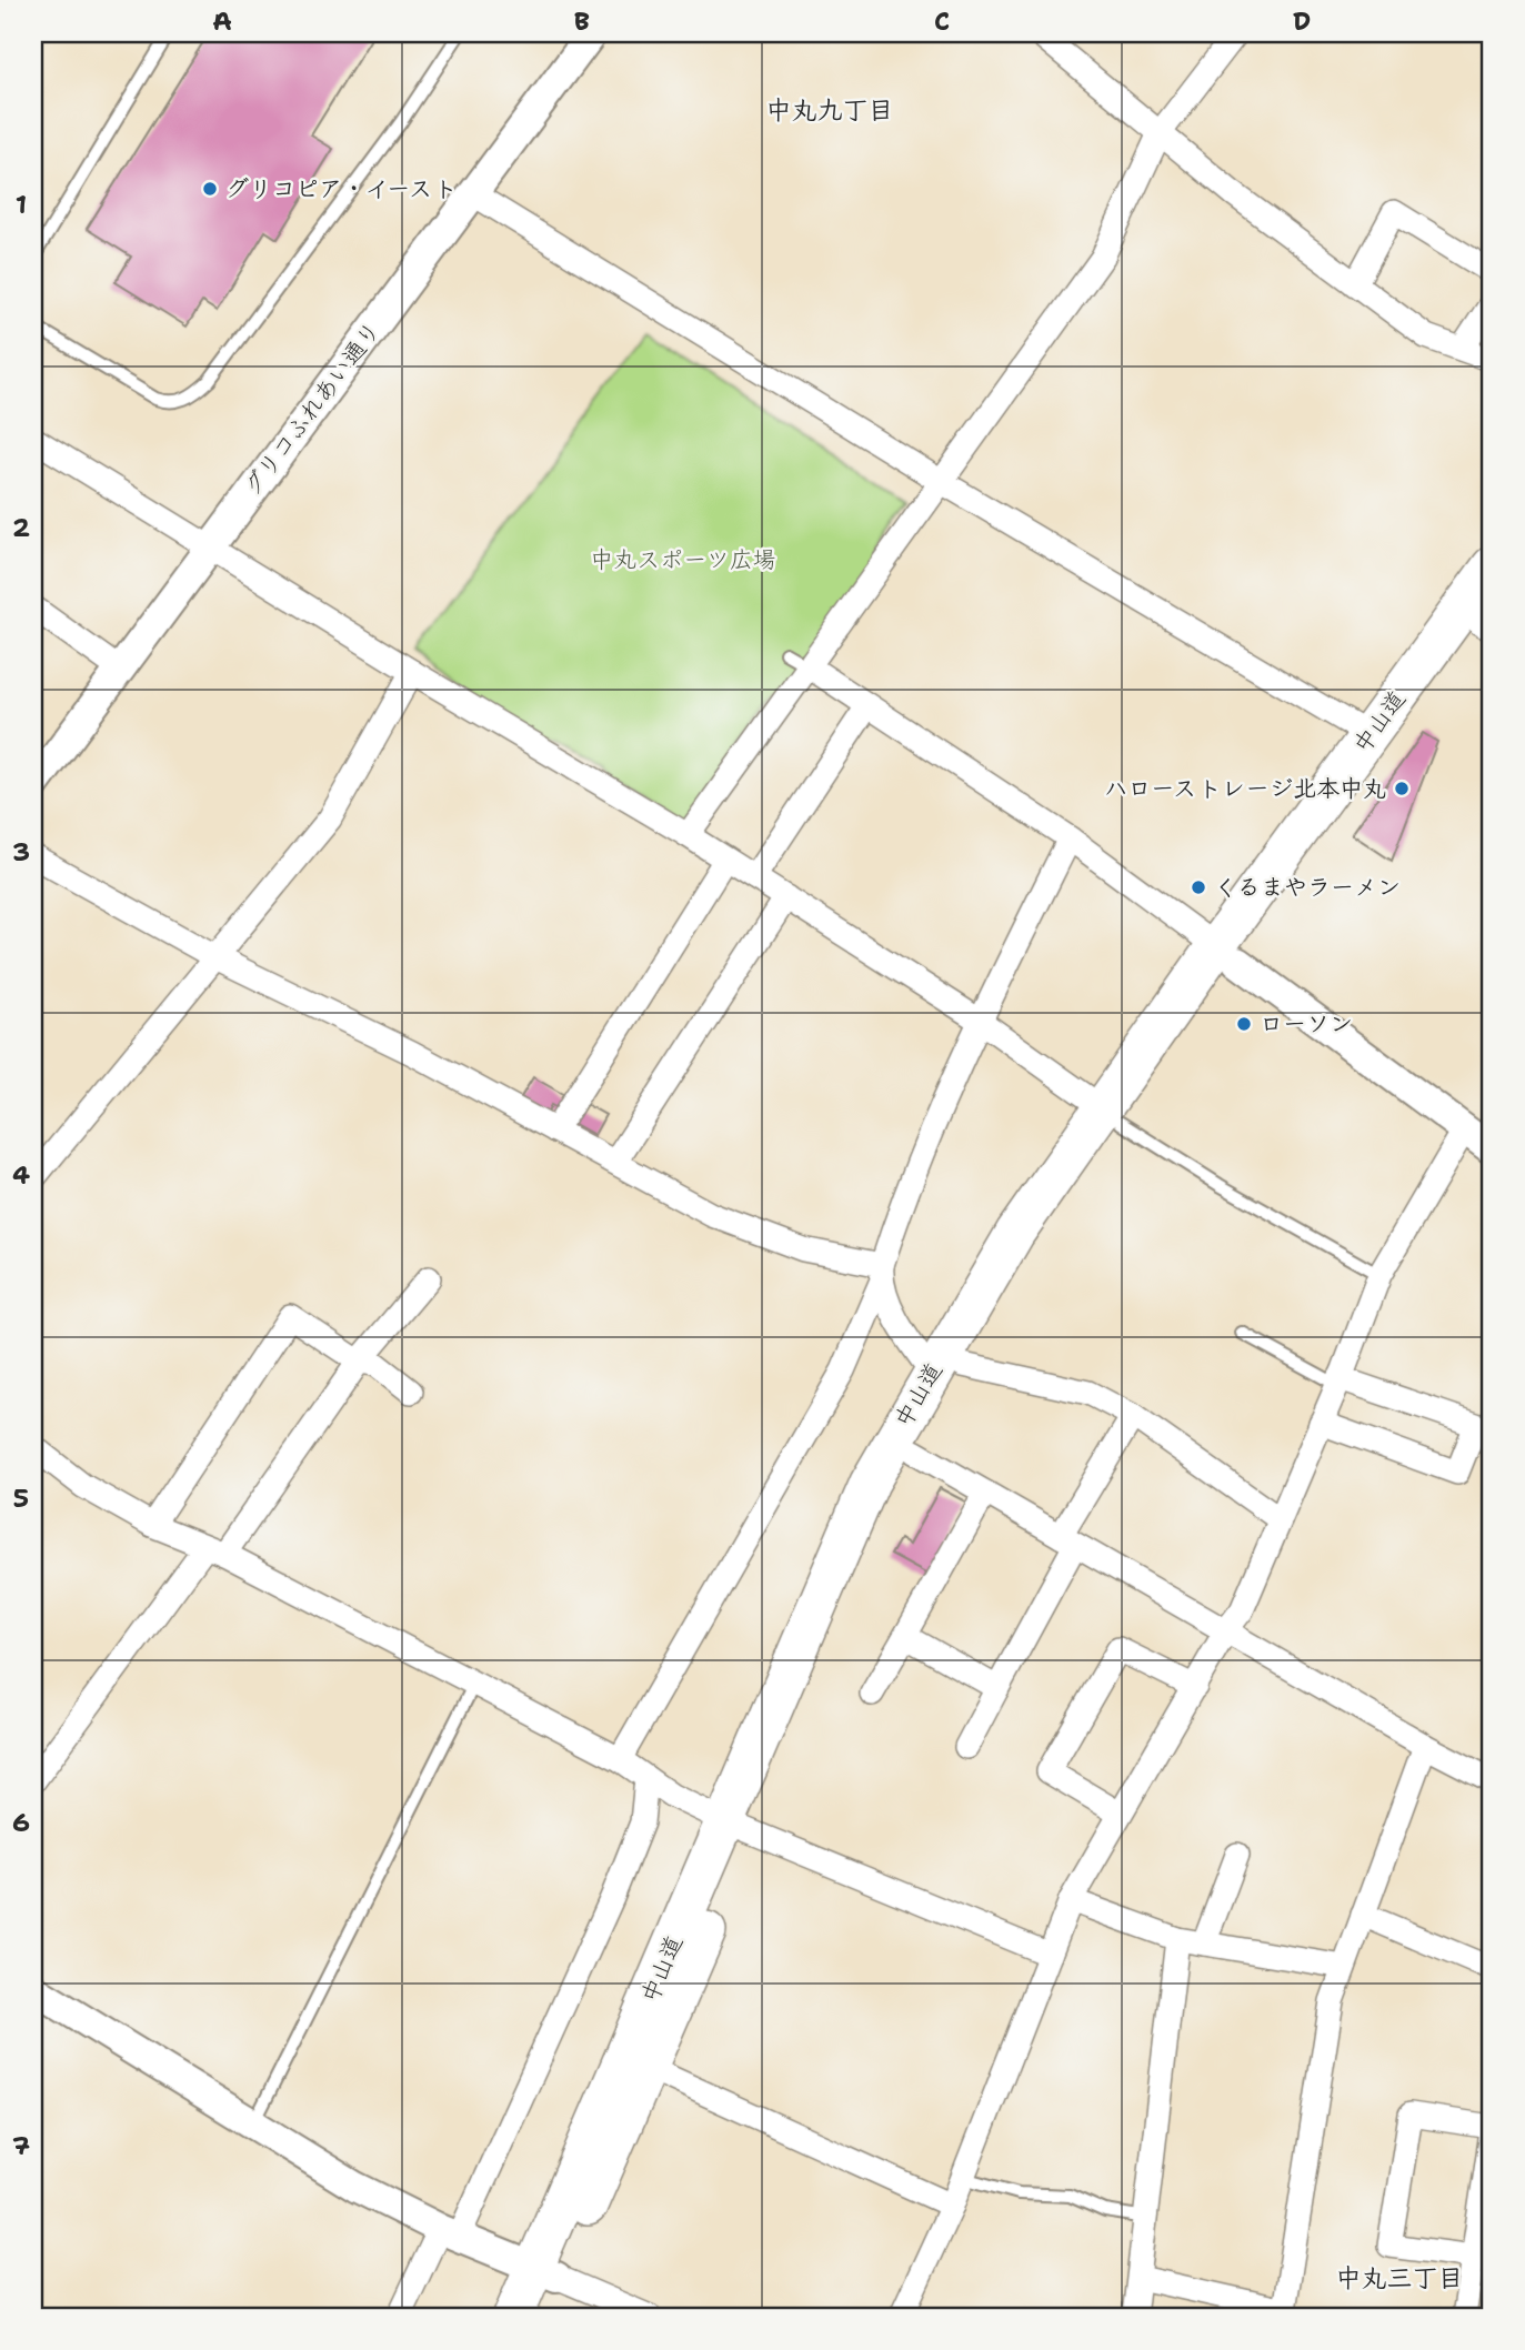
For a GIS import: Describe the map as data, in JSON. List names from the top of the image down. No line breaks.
{"streets":{"highway":["中山道"],"street":["グリコふれあい通り"]},"districts":["中丸九丁目","中丸三丁目"],"parks":["中丸スポーツ広場"],"places":["グリコピア・イースト","ハローストレージ北本中丸","くるまやラーメン","ローソン"],"grid":{"columns":["A","B","C","D"],"rows":["1","2","3","4","5","6","7"]}}
